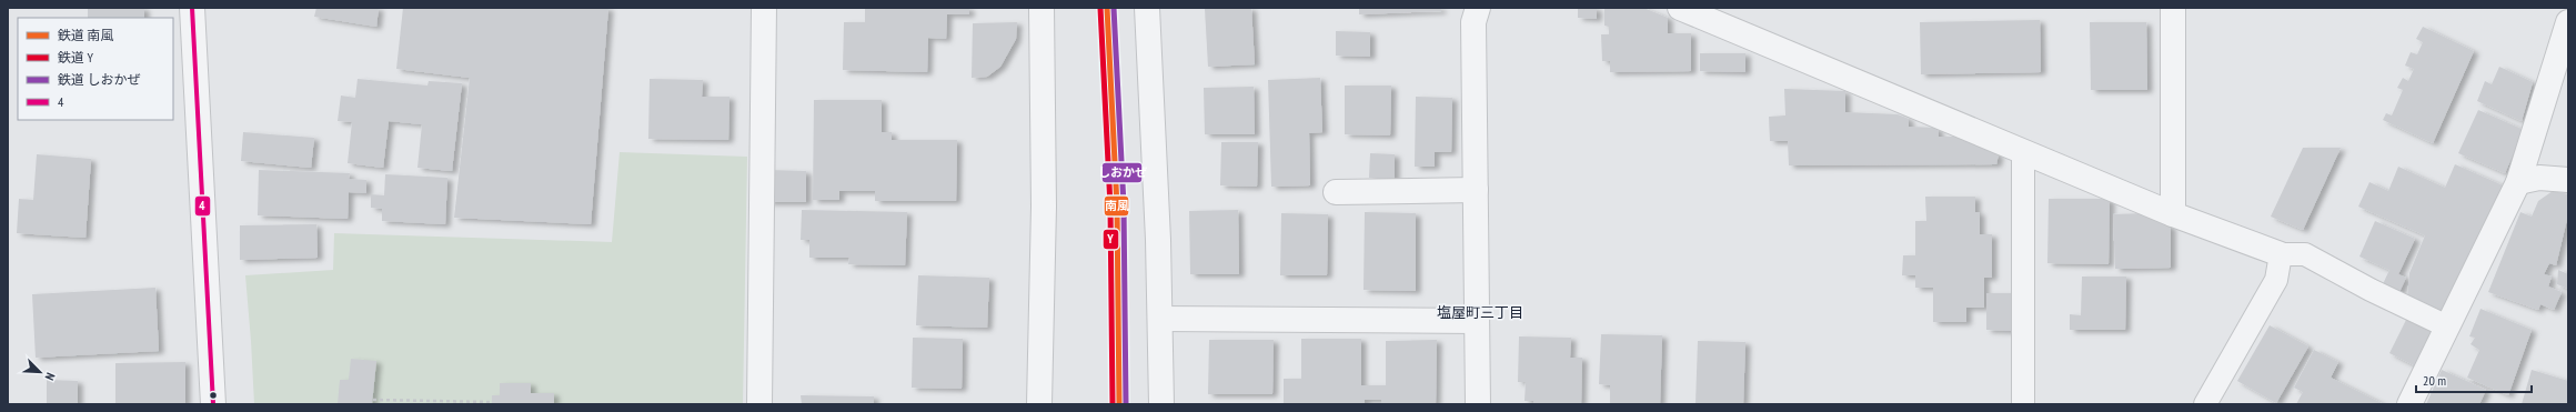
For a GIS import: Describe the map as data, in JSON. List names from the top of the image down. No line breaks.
{"districts":["塩屋町三丁目"],"lines":["rail line 南風","rail line Y","rail line しおかぜ","transit line 4"],"legend":["鉄道 南風","鉄道 Y","鉄道 しおかぜ","4"],"scale_bar":"20 m","north":"bottom right"}
